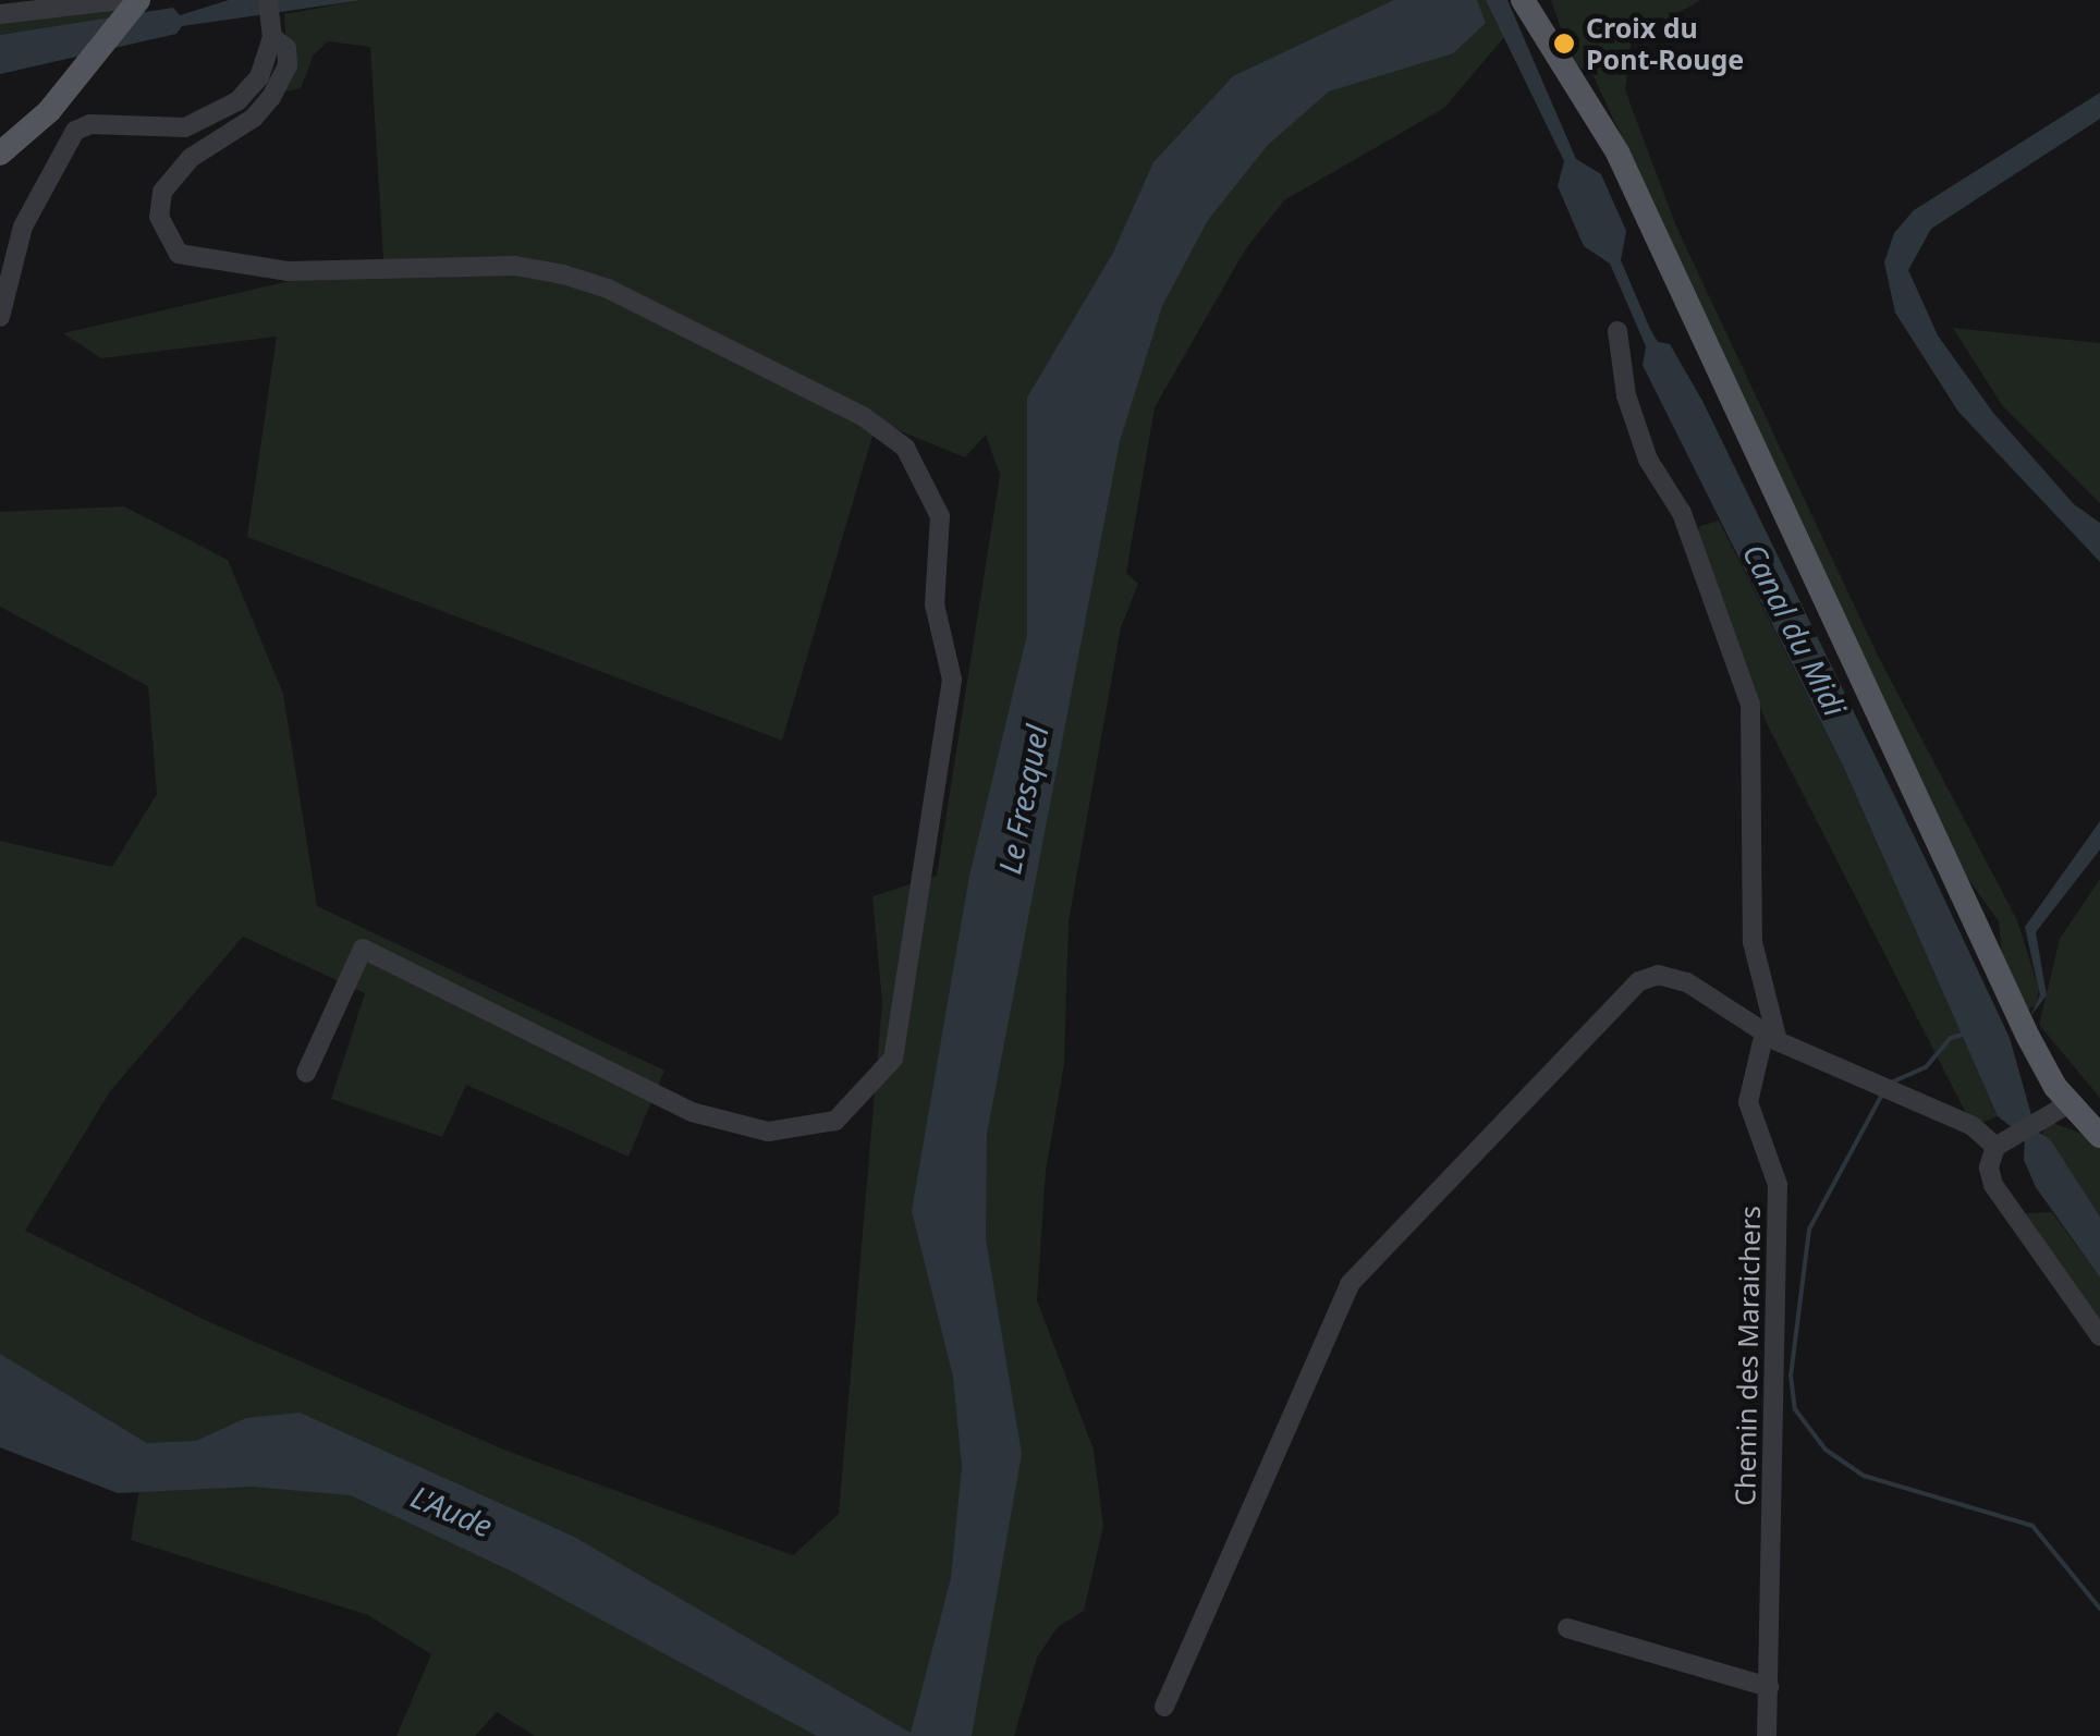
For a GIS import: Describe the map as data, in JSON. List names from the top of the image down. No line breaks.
{"streets":{"street":["Chemin des Maraichers"]},"water":["Canal du Midi","Le Fresquel","L'Aude"],"places":["Croix du Pont-Rouge"]}
